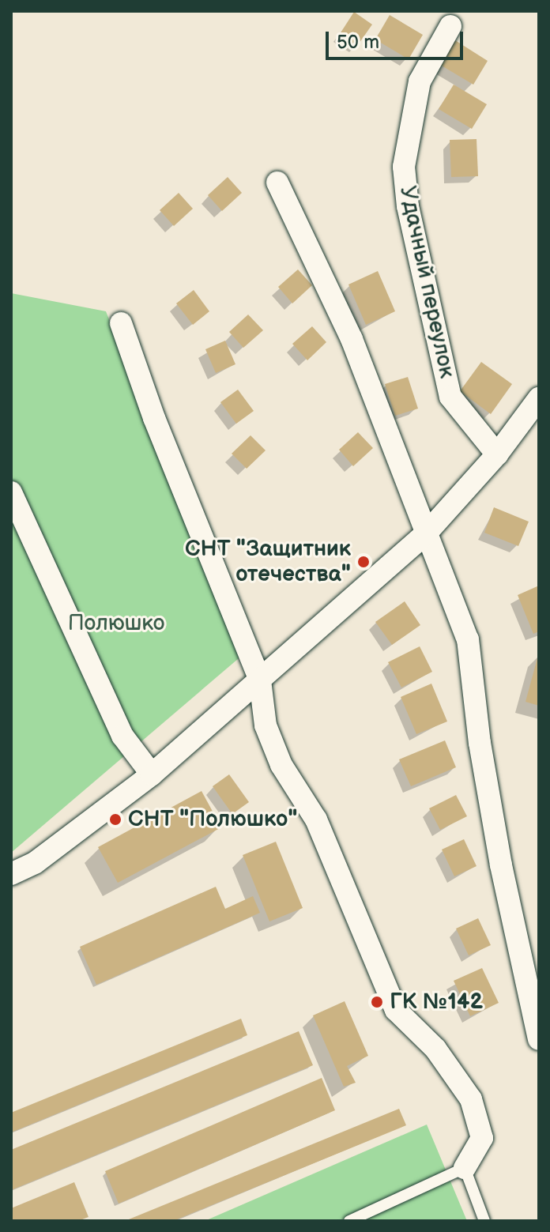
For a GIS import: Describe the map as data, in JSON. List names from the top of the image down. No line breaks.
{"streets":{"street":["Удачный переулок"]},"parks":["Полюшко"],"places":["СНТ \"Защитник отечества\"","СНТ \"Полюшко\"","ГК №142"],"scale_bar":"50 m"}
